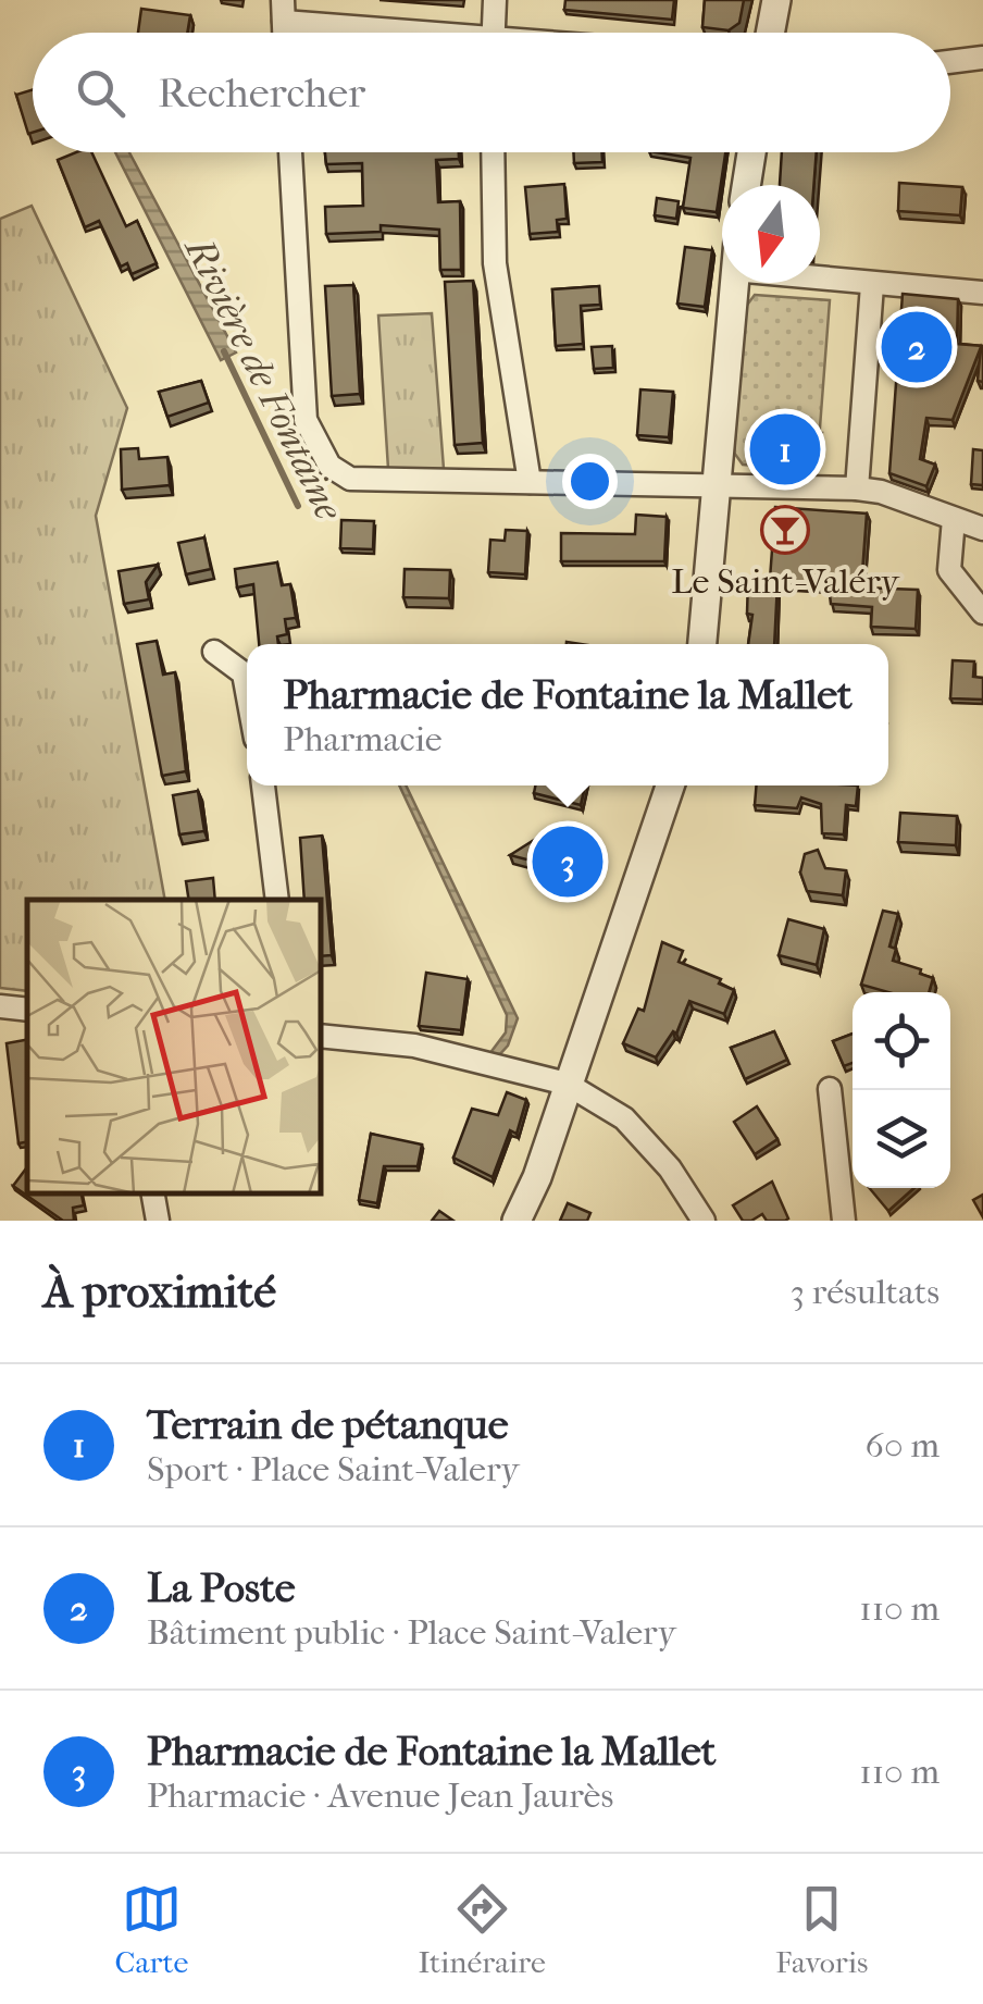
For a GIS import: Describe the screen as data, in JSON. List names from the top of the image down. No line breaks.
{"water":["Rivière de Fontaine"],"places":{"bar":["Le Saint-Valéry"]},"north":"bottom","page":{"search":"Rechercher","pins":["2","1","3"],"popup":["Pharmacie de Fontaine la Mallet","Pharmacie"],"heading":["À proximité","3 résultats"],"list":[{"mark":"1","name":"Terrain de pétanque","note":"Sport · Place Saint-Valery","value":"60 m"},{"mark":"2","name":"La Poste","note":"Bâtiment public · Place Saint-Valery","value":"110 m"},{"mark":"3","name":"Pharmacie de Fontaine la Mallet","note":"Pharmacie · Avenue Jean Jaurès","value":"110 m"}],"nav":["Carte","Itinéraire","Favoris"]}}
